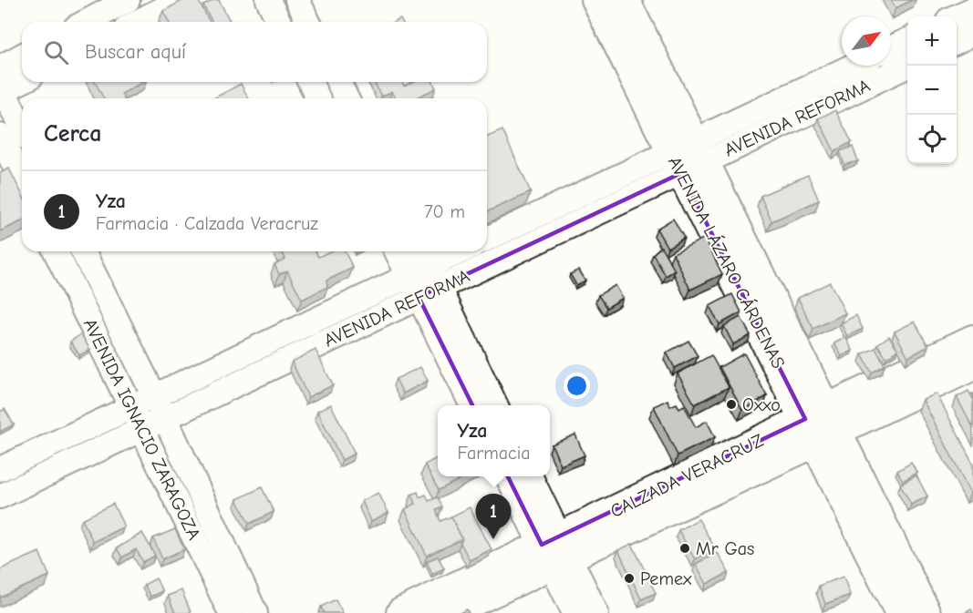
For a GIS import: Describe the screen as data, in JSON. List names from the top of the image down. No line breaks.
{"streets":{"main road":["AVENIDA LÁZARO CÁRDENAS","CALZADA VERACRUZ"],"street":["AVENIDA REFORMA","AVENIDA IGNACIO ZARAGOZA"]},"crossings":[["AVENIDA REFORMA","AVENIDA LÁZARO CÁRDENAS"],["AVENIDA REFORMA","AVENIDA IGNACIO ZARAGOZA"],["AVENIDA LÁZARO CÁRDENAS","CALZADA VERACRUZ"]],"places":["Oxxo","Mr Gas","Pemex"],"north":"top right","page":{"map_buttons":["+","−"],"search":"Buscar aquí","heading":"Cerca","list":[{"mark":"1","name":"Yza","note":"Farmacia · Calzada Veracruz","value":"70 m"}],"popup":["Yza","Farmacia"],"pins":"1"}}
